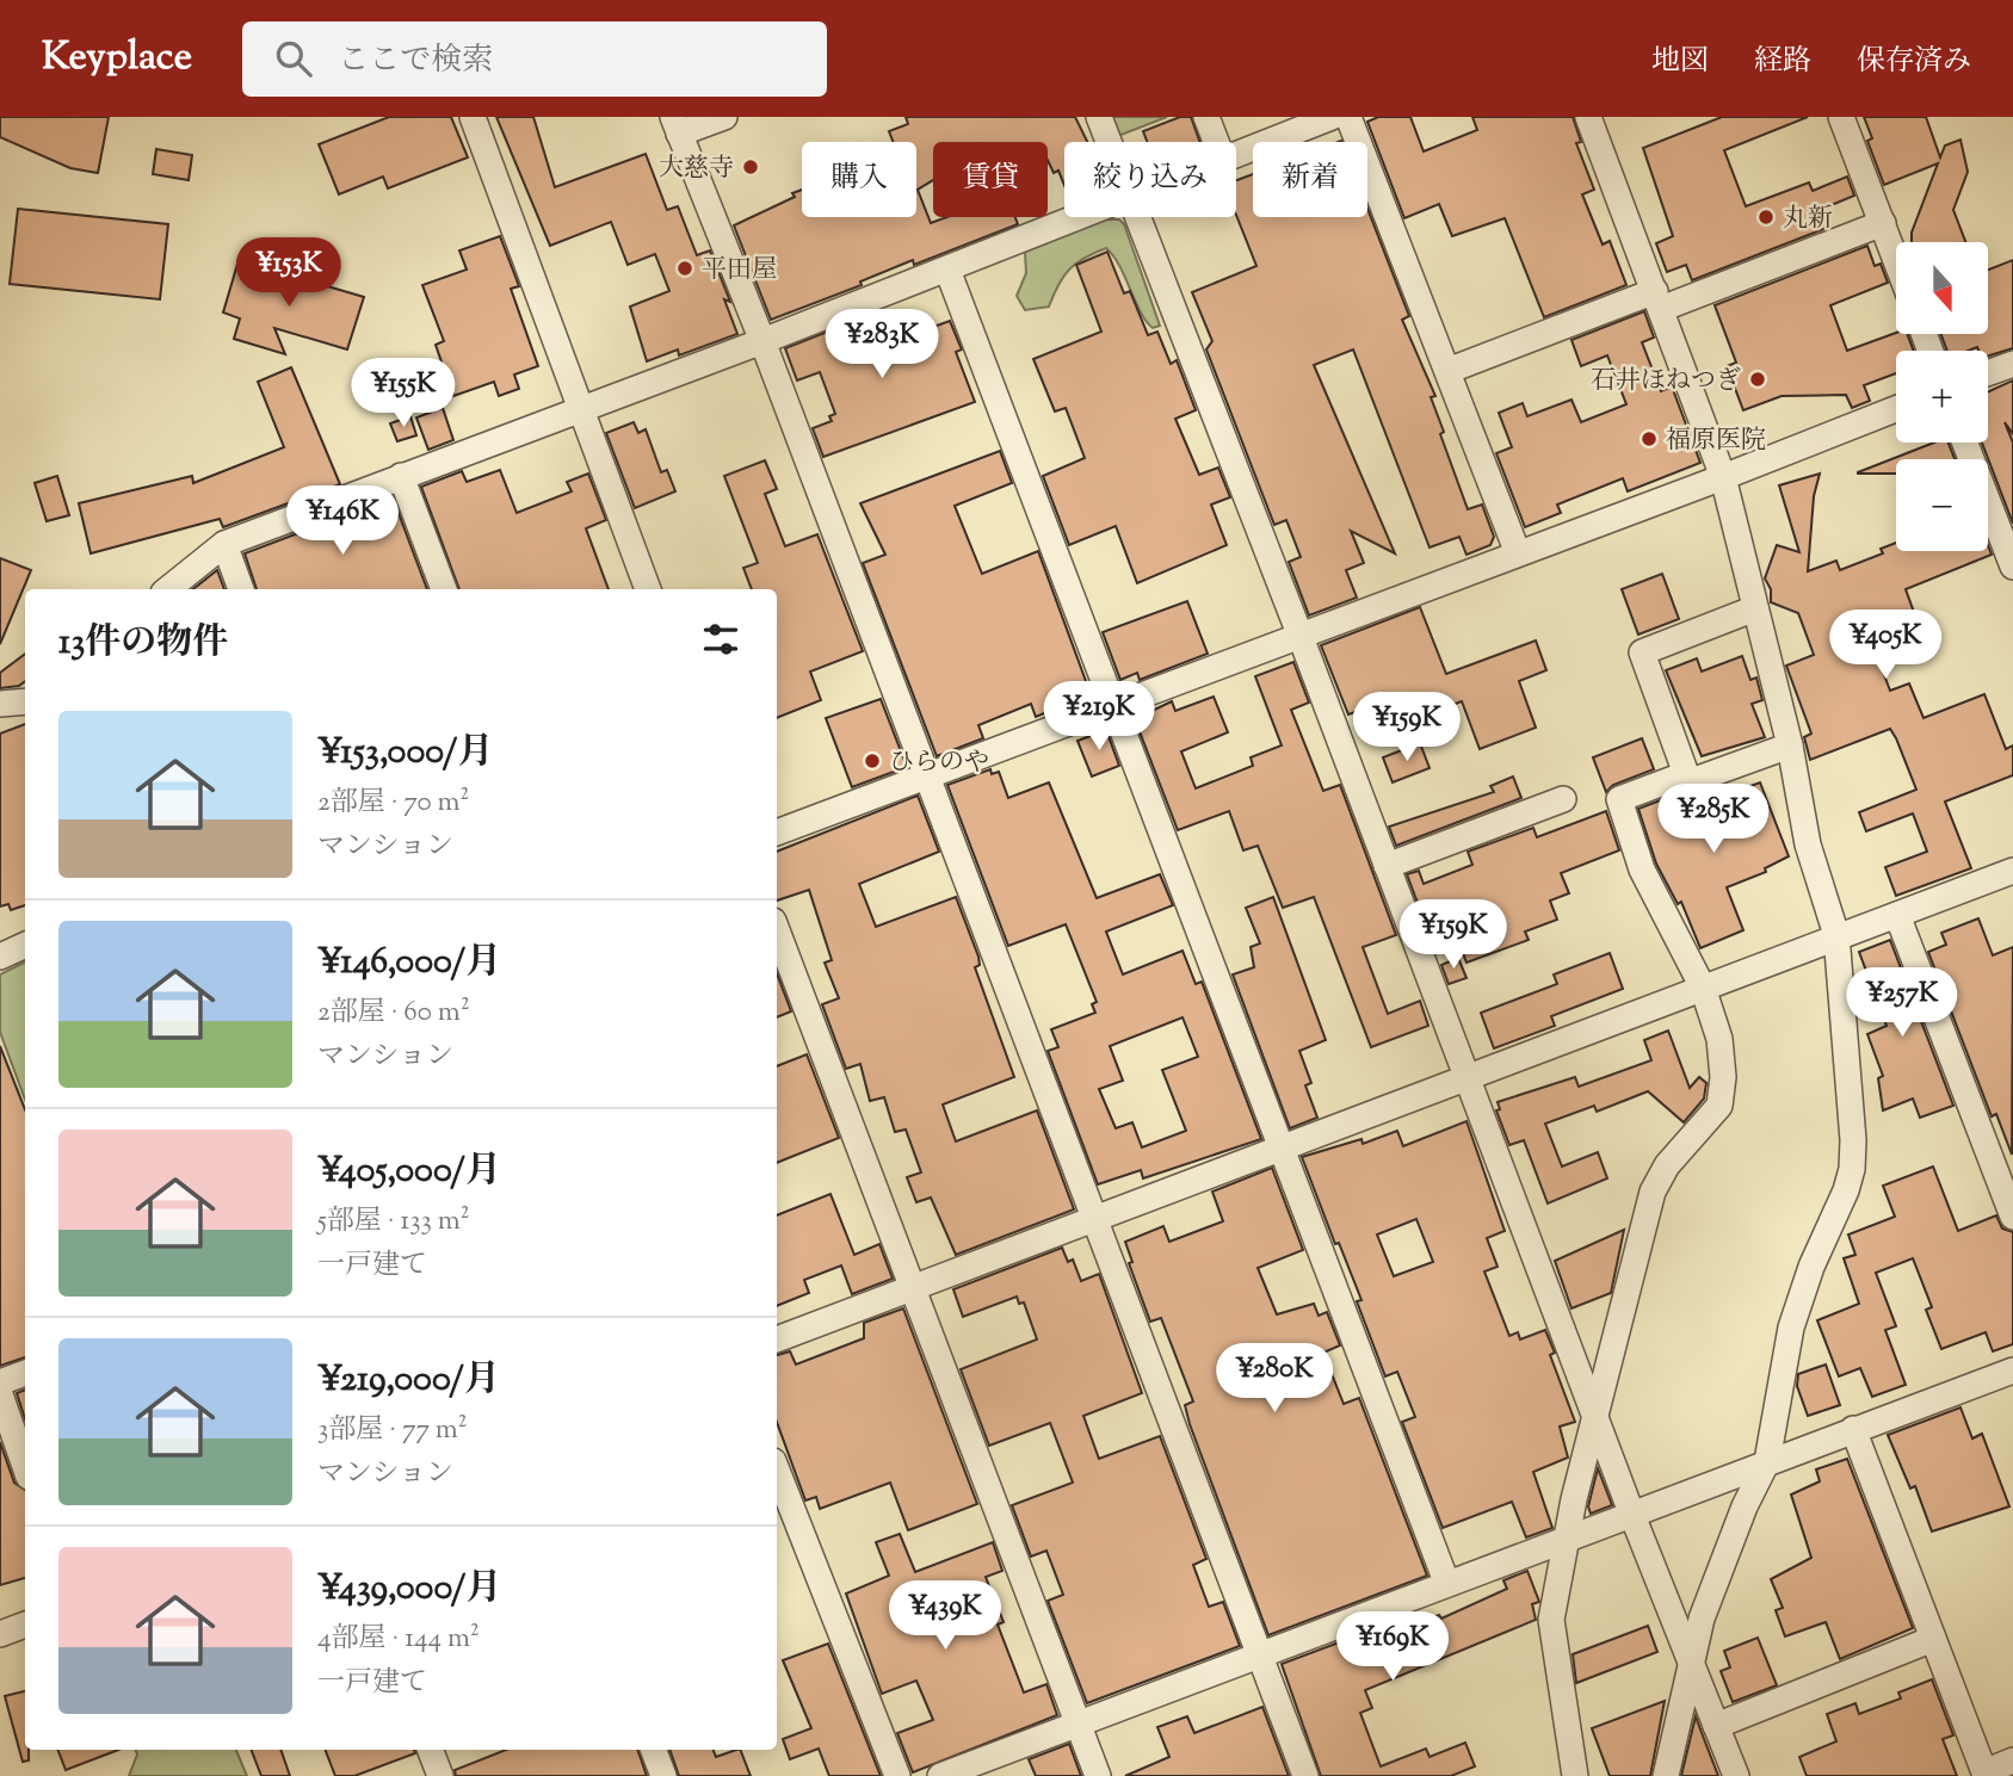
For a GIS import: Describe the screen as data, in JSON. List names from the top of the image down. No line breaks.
{"places":["大慈寺","丸新","平田屋","石井ほねつぎ","福原医院","ひらのや"],"north":"bottom","page":{"header":"Keyplace","search":"ここで検索","nav":["地図","経路","保存済み"],"chip":["購入","賃貸","絞り込み","新着"],"price":["¥153K","¥283K","¥155K","¥146K","¥405K","¥219K","¥159K","¥285K","¥159K","¥257K","¥280K","¥439K","¥169K"],"map_buttons":["+","−"],"heading":"13件の物件","list":[{"name":"¥153,000/月","note":"2部屋 · 70 m² · マンション"},{"name":"¥146,000/月","note":"2部屋 · 60 m² · マンション"},{"name":"¥405,000/月","note":"5部屋 · 133 m² · 一戸建て"},{"name":"¥219,000/月","note":"3部屋 · 77 m² · マンション"},{"name":"¥439,000/月","note":"4部屋 · 144 m² · 一戸建て"}]}}
